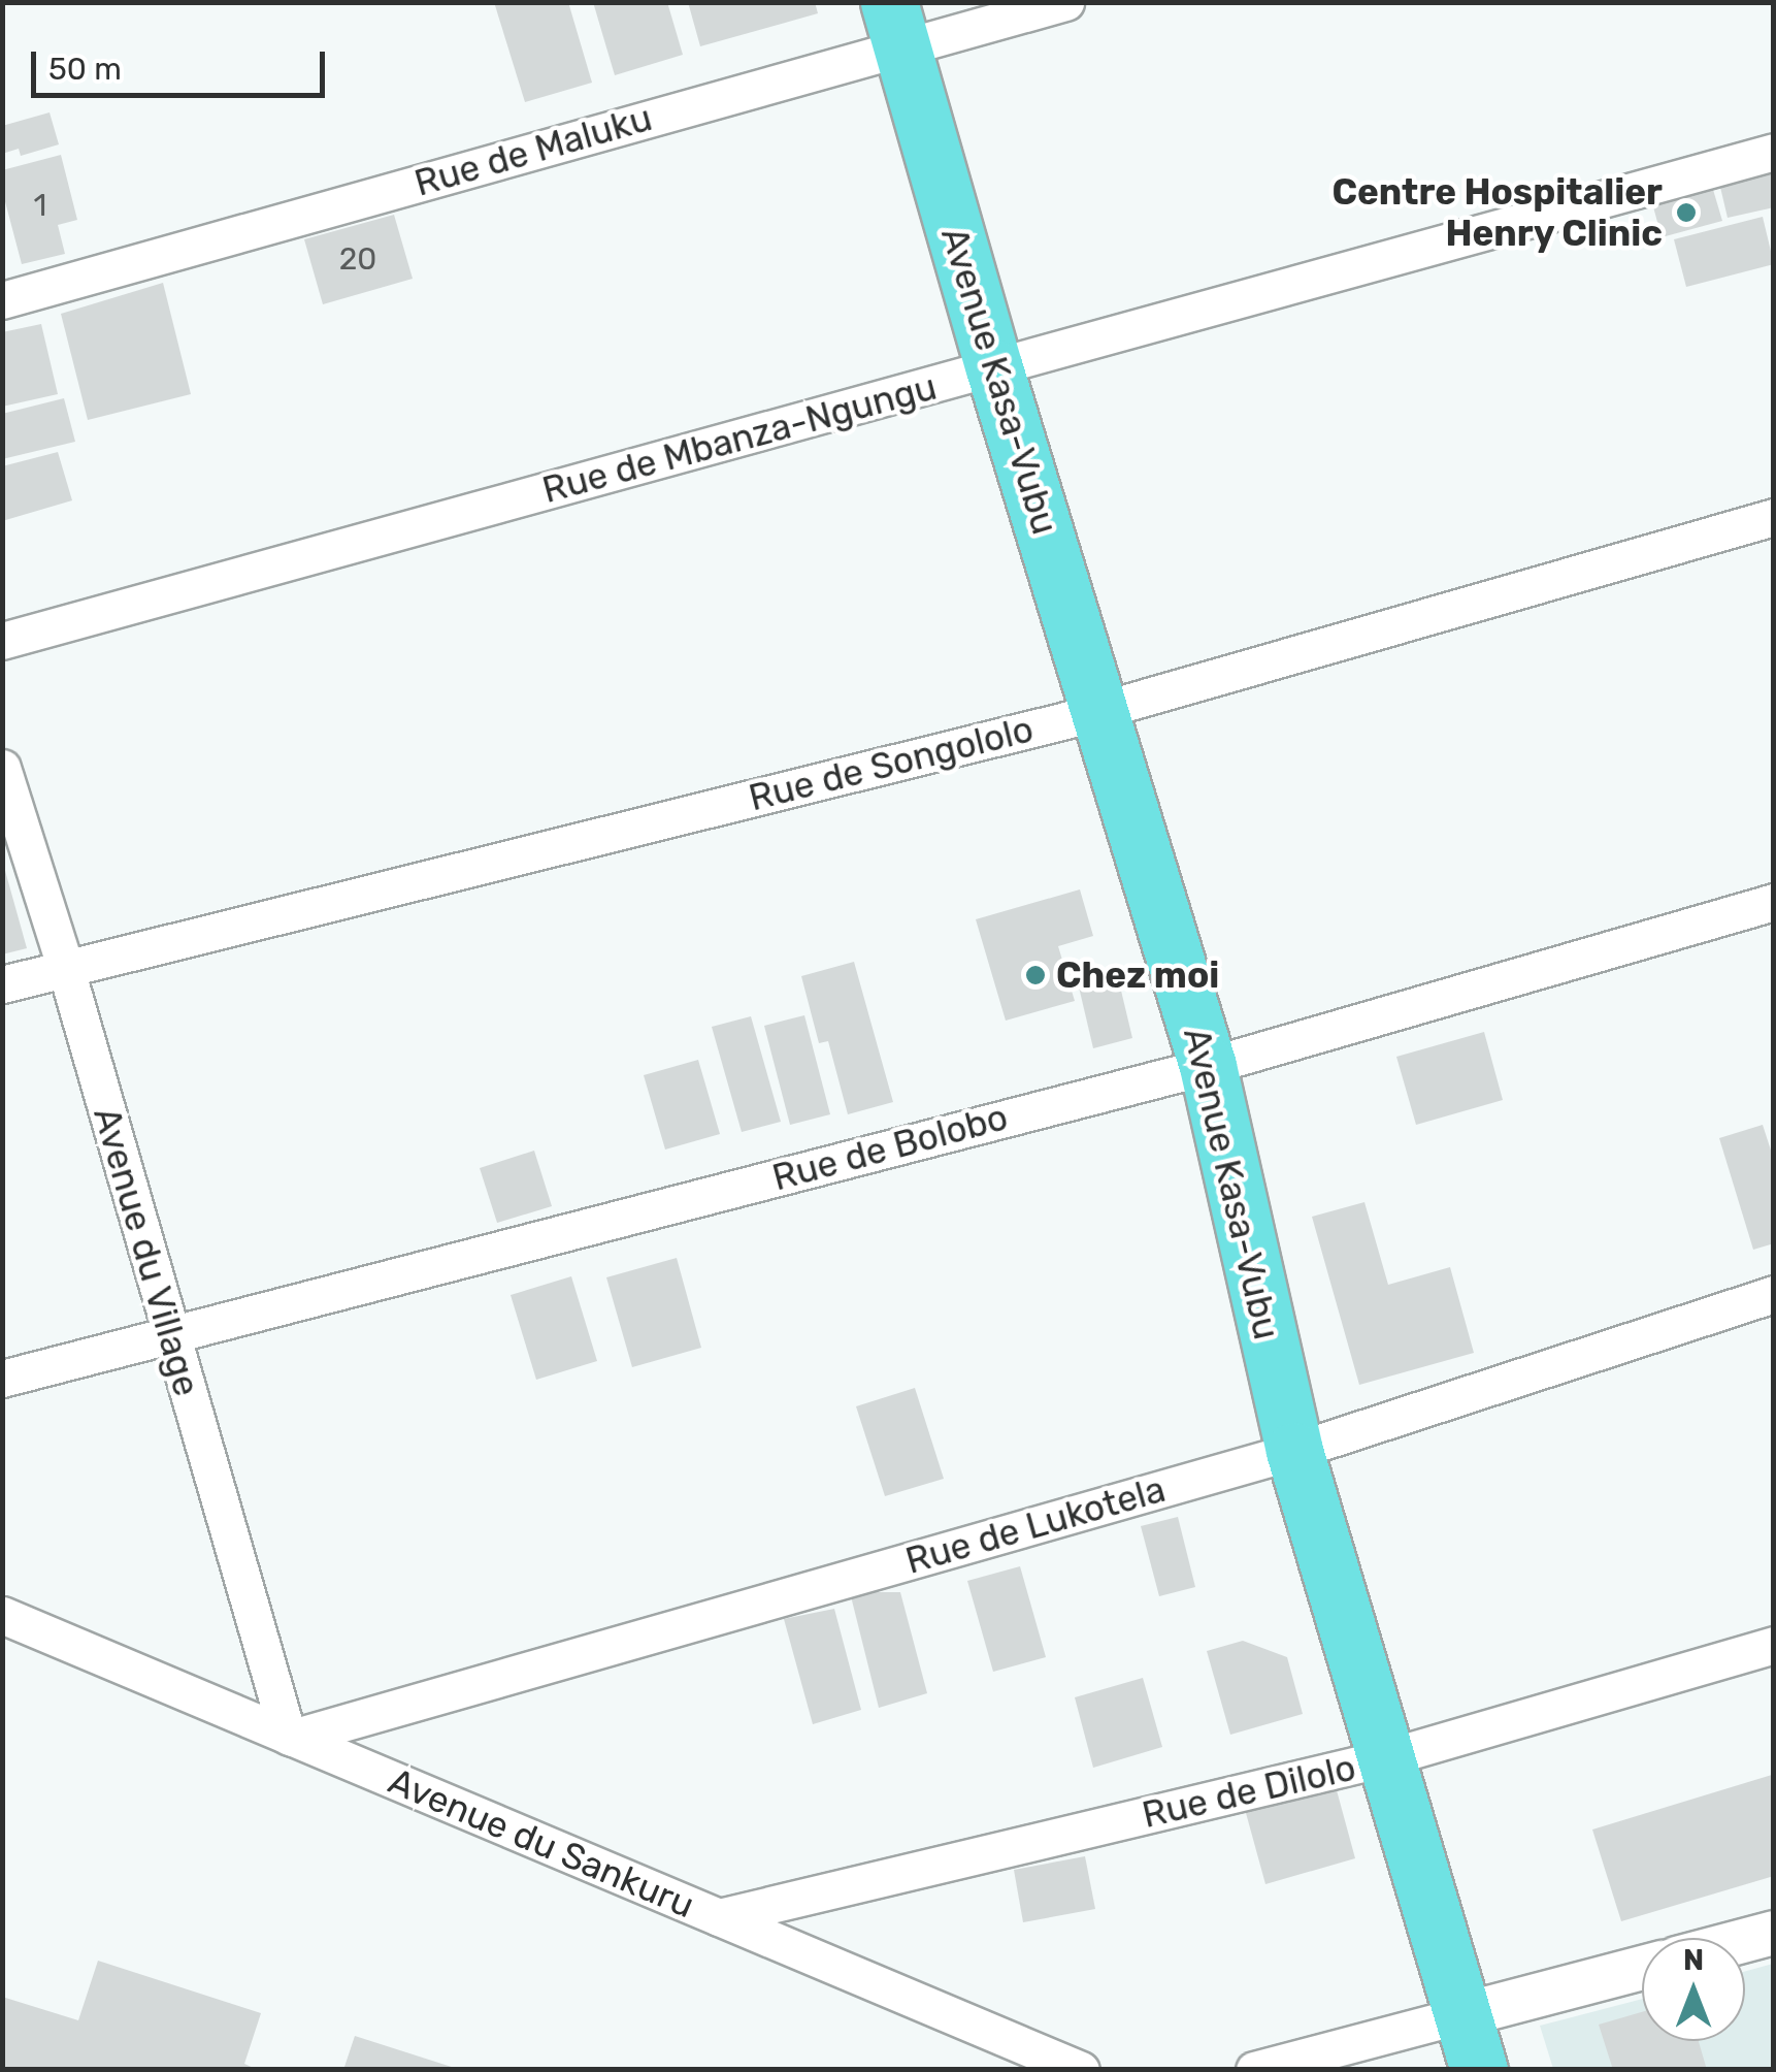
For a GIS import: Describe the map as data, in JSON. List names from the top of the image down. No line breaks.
{"streets":{"main road":["Avenue Kasa-Vubu"],"street":["Rue de Maluku","Rue de Mbanza-Ngungu","Rue de Songololo","Rue de Bolobo","Avenue du Village","Rue de Lukotela","Rue de Dilolo","Avenue du Sankuru"]},"crossings":[["Rue de Maluku","Avenue Kasa-Vubu"],["Avenue Kasa-Vubu","Rue de Mbanza-Ngungu"],["Avenue Kasa-Vubu","Rue de Songololo"],["Avenue Kasa-Vubu","Rue de Bolobo"],["Avenue Kasa-Vubu","Rue de Lukotela"],["Avenue Kasa-Vubu","Rue de Dilolo"],["Rue de Songololo","Avenue du Village"],["Rue de Bolobo","Avenue du Village"],["Avenue du Village","Rue de Lukotela"],["Avenue du Village","Avenue du Sankuru"],["Rue de Lukotela","Avenue du Sankuru"],["Rue de Dilolo","Avenue du Sankuru"]],"places":["Centre Hospitalier Henry Clinic","Chez moi"],"house_numbers":["1","20"],"scale_bar":"50 m","north":"top"}
